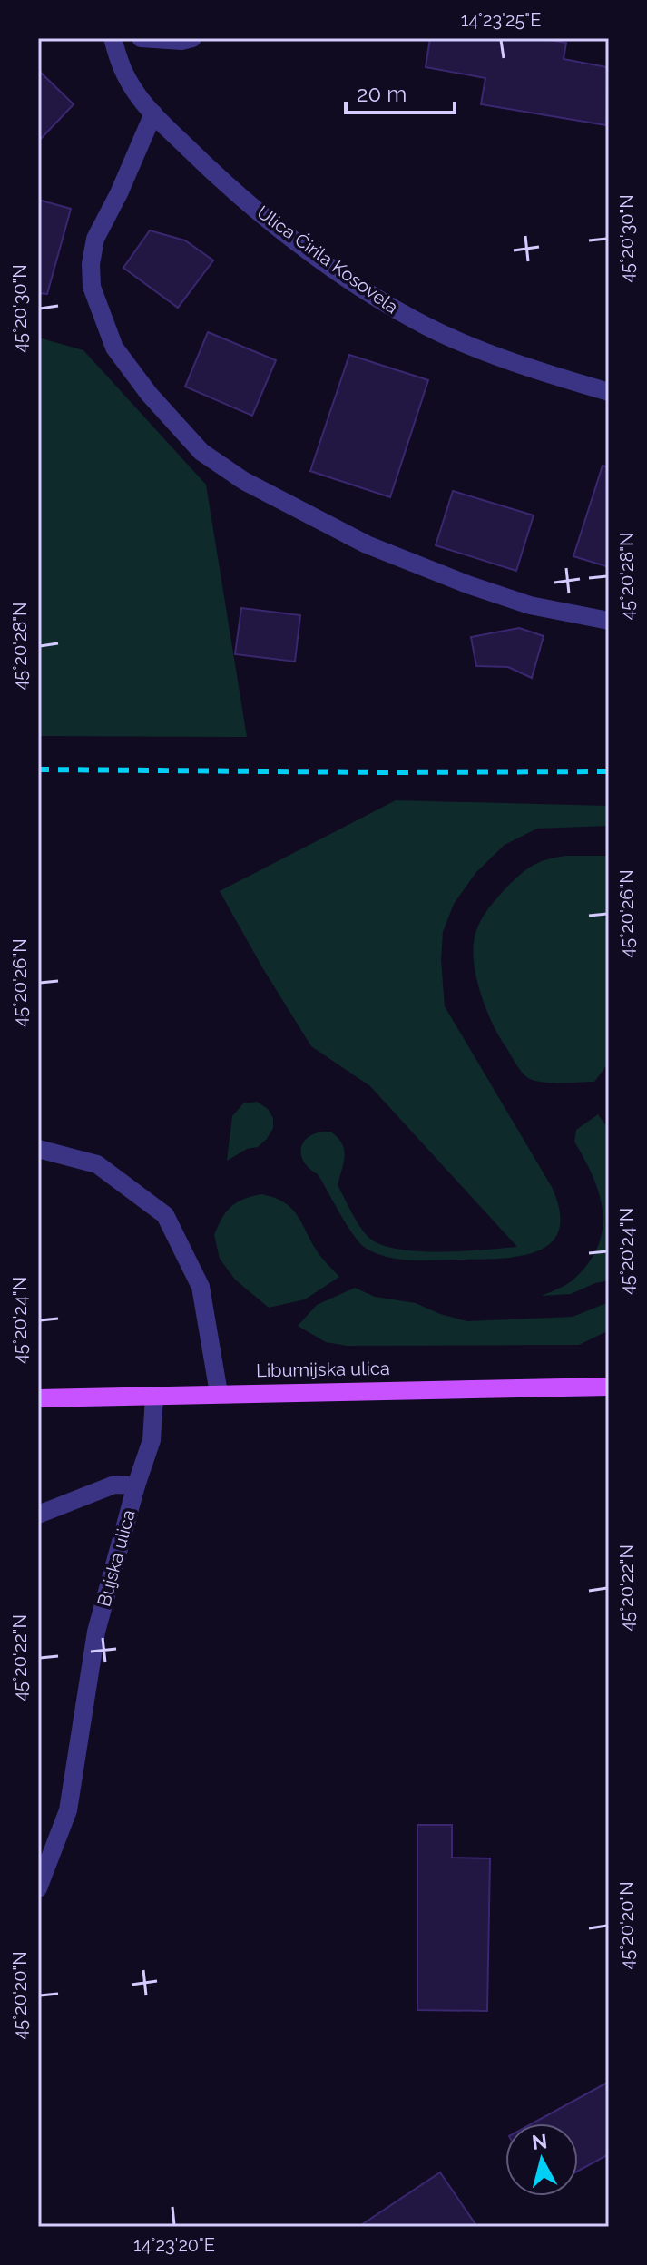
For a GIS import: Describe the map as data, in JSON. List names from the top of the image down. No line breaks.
{"streets":{"main road":["Liburnijska ulica"],"street":["Ulica Ćirila Kosovela","Bujska ulica"]},"crossings":[["Liburnijska ulica","Bujska ulica"]],"scale_bar":"20 m","north":"top","coordinates":["14°23'25\"E","45°20'30\"N","45°20'28\"N","45°20'26\"N","45°20'24\"N","45°20'22\"N","45°20'20\"N","14°23'20\"E"]}
